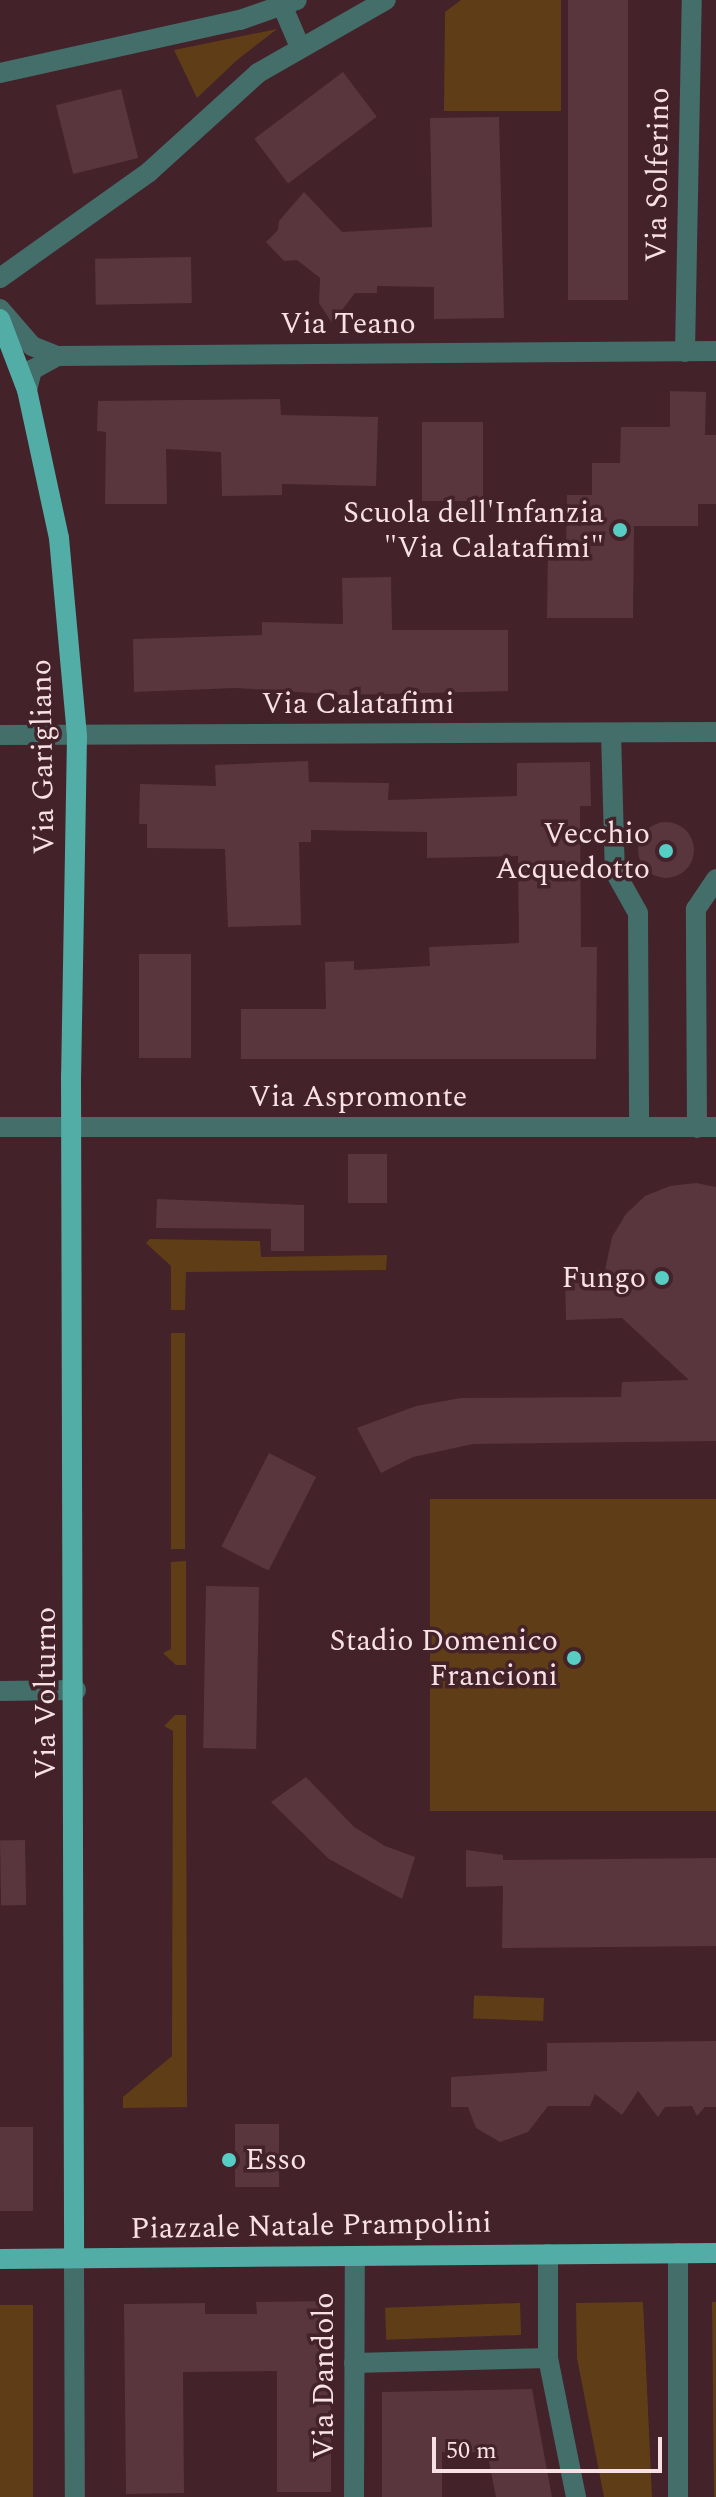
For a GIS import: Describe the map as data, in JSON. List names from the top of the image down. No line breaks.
{"streets":{"main road":["Via Garigliano","Via Volturno","Piazzale Natale Prampolini"],"street":["Via Solferino","Via Teano","Via Calatafimi","Via Aspromonte","Via Dandolo"]},"crossings":[["Via Solferino","Via Teano"],["Via Calatafimi","Via Garigliano"],["Via Garigliano","Via Aspromonte"],["Via Garigliano","Via Volturno"],["Via Aspromonte","Via Volturno"],["Via Volturno","Piazzale Natale Prampolini"],["Piazzale Natale Prampolini","Via Dandolo"]],"places":["Scuola dell'Infanzia \"Via Calatafimi\"","Vecchio Acquedotto","Fungo","Stadio Domenico Francioni","Esso"],"scale_bar":"50 m"}
